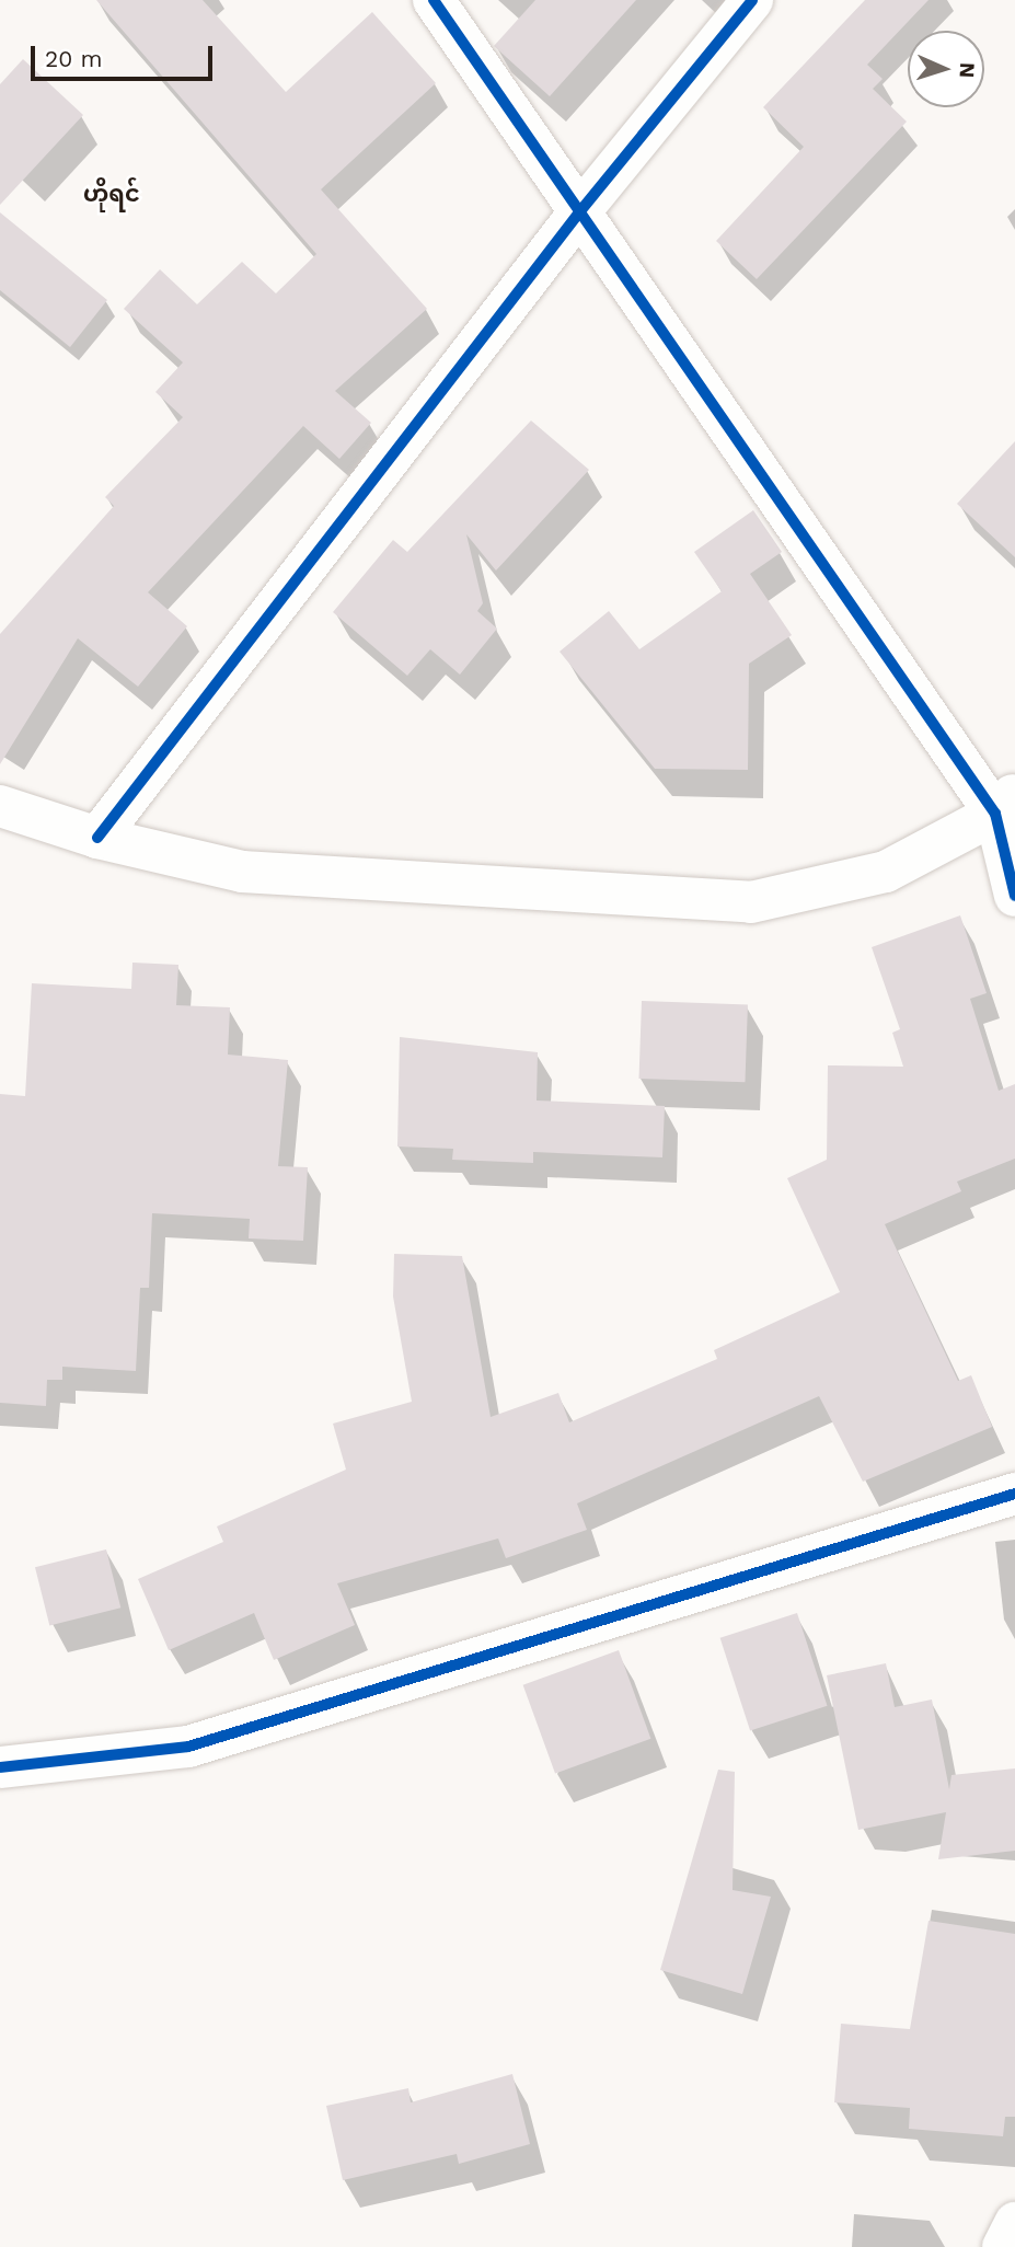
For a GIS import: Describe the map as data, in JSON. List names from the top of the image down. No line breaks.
{"districts":["ဟိုရင်"],"scale_bar":"20 m","north":"right"}
